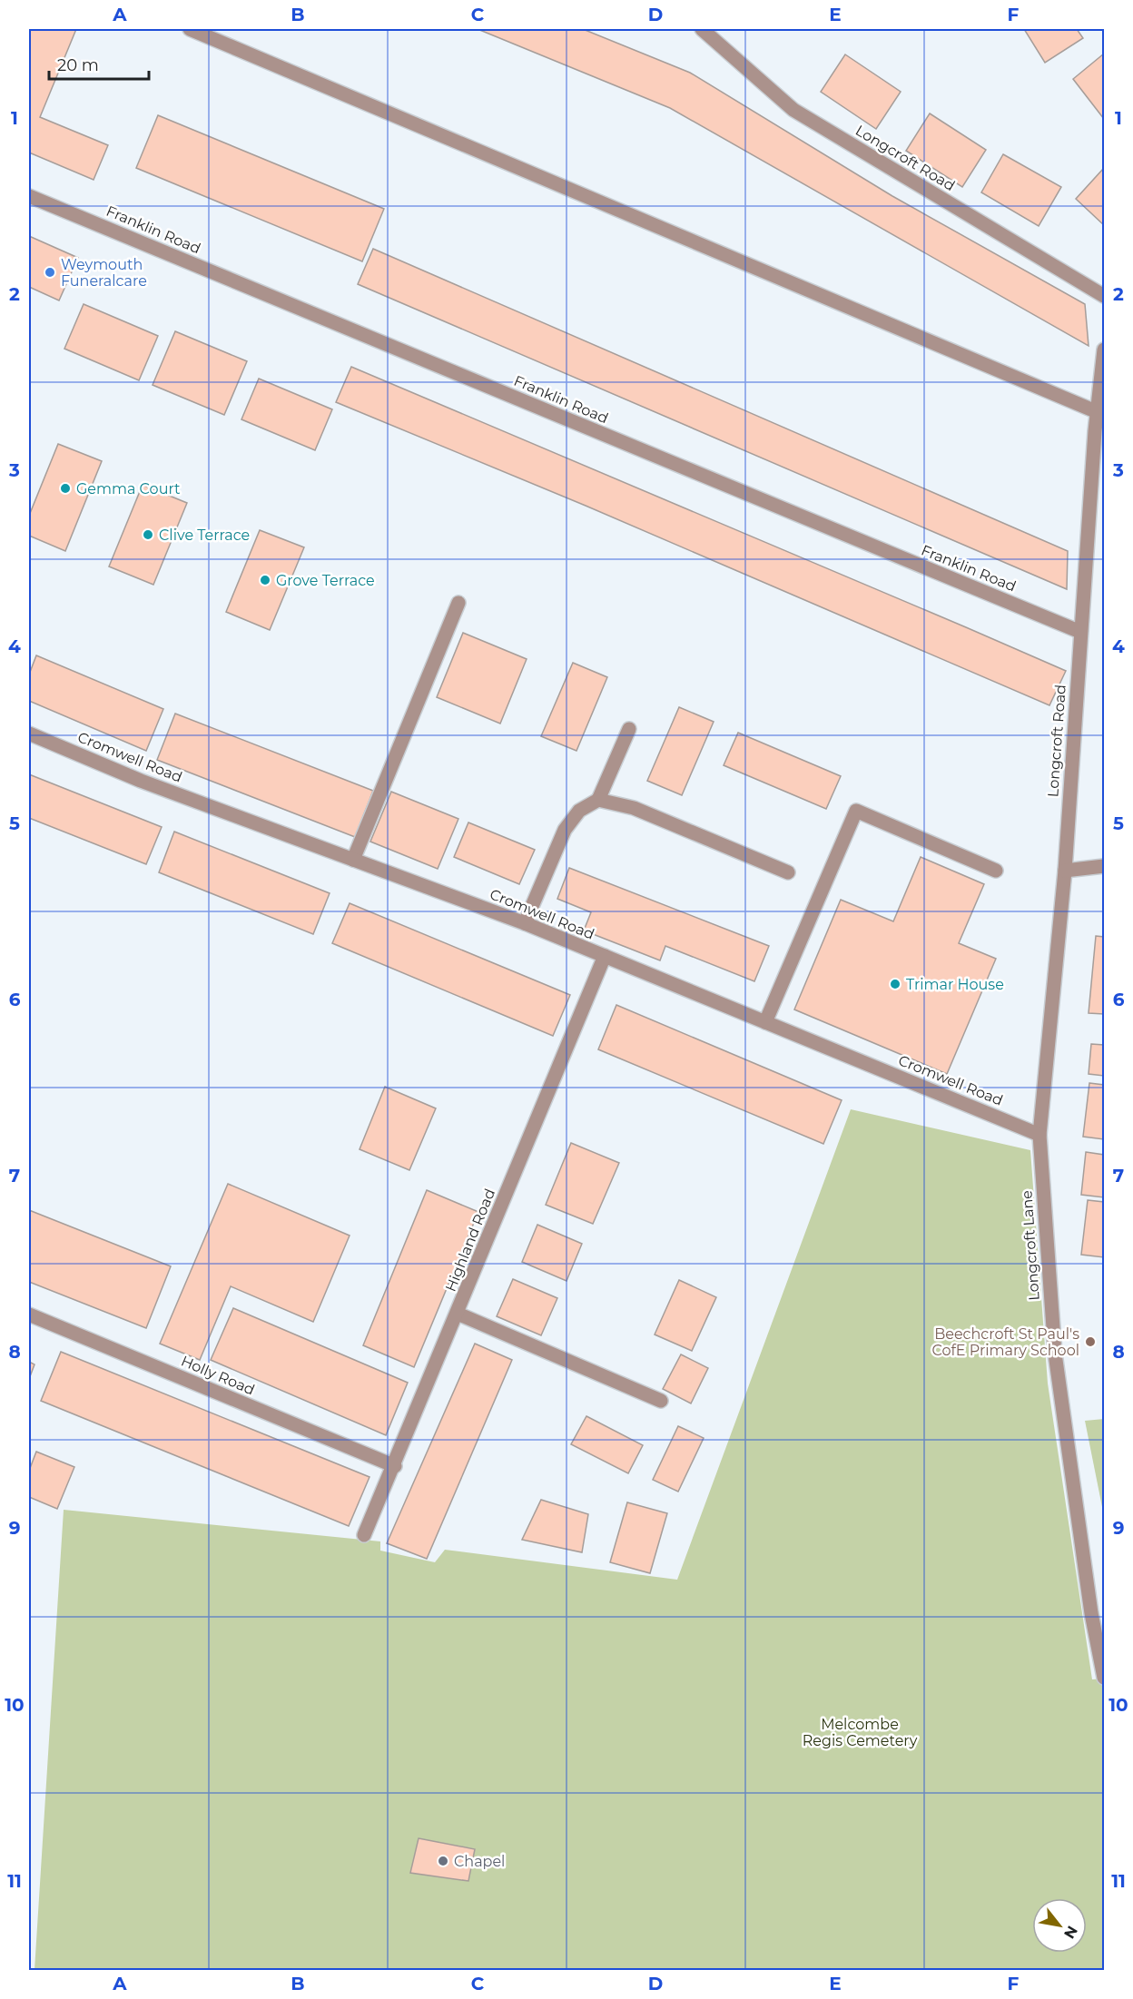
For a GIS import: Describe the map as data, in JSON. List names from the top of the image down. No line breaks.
{"streets":{"street":["Longcroft Road","Franklin Road","Cromwell Road","Highland Road","Longcroft Lane","Holly Road"]},"crossings":[["Longcroft Road","Franklin Road"],["Longcroft Road","Cromwell Road"],["Longcroft Road","Longcroft Lane"],["Cromwell Road","Highland Road"],["Cromwell Road","Longcroft Lane"],["Highland Road","Holly Road"]],"parks":["Melcombe Regis Cemetery"],"places":["Weymouth Funeralcare","Gemma Court","Clive Terrace","Grove Terrace","Trimar House","Beechcroft St Paul's CofE Primary School","Chapel"],"scale_bar":"20 m","north":"bottom right","grid":{"columns":["A","B","C","D","E","F"],"rows":["1","2","3","4","5","6","7","8","9","10","11"]}}
